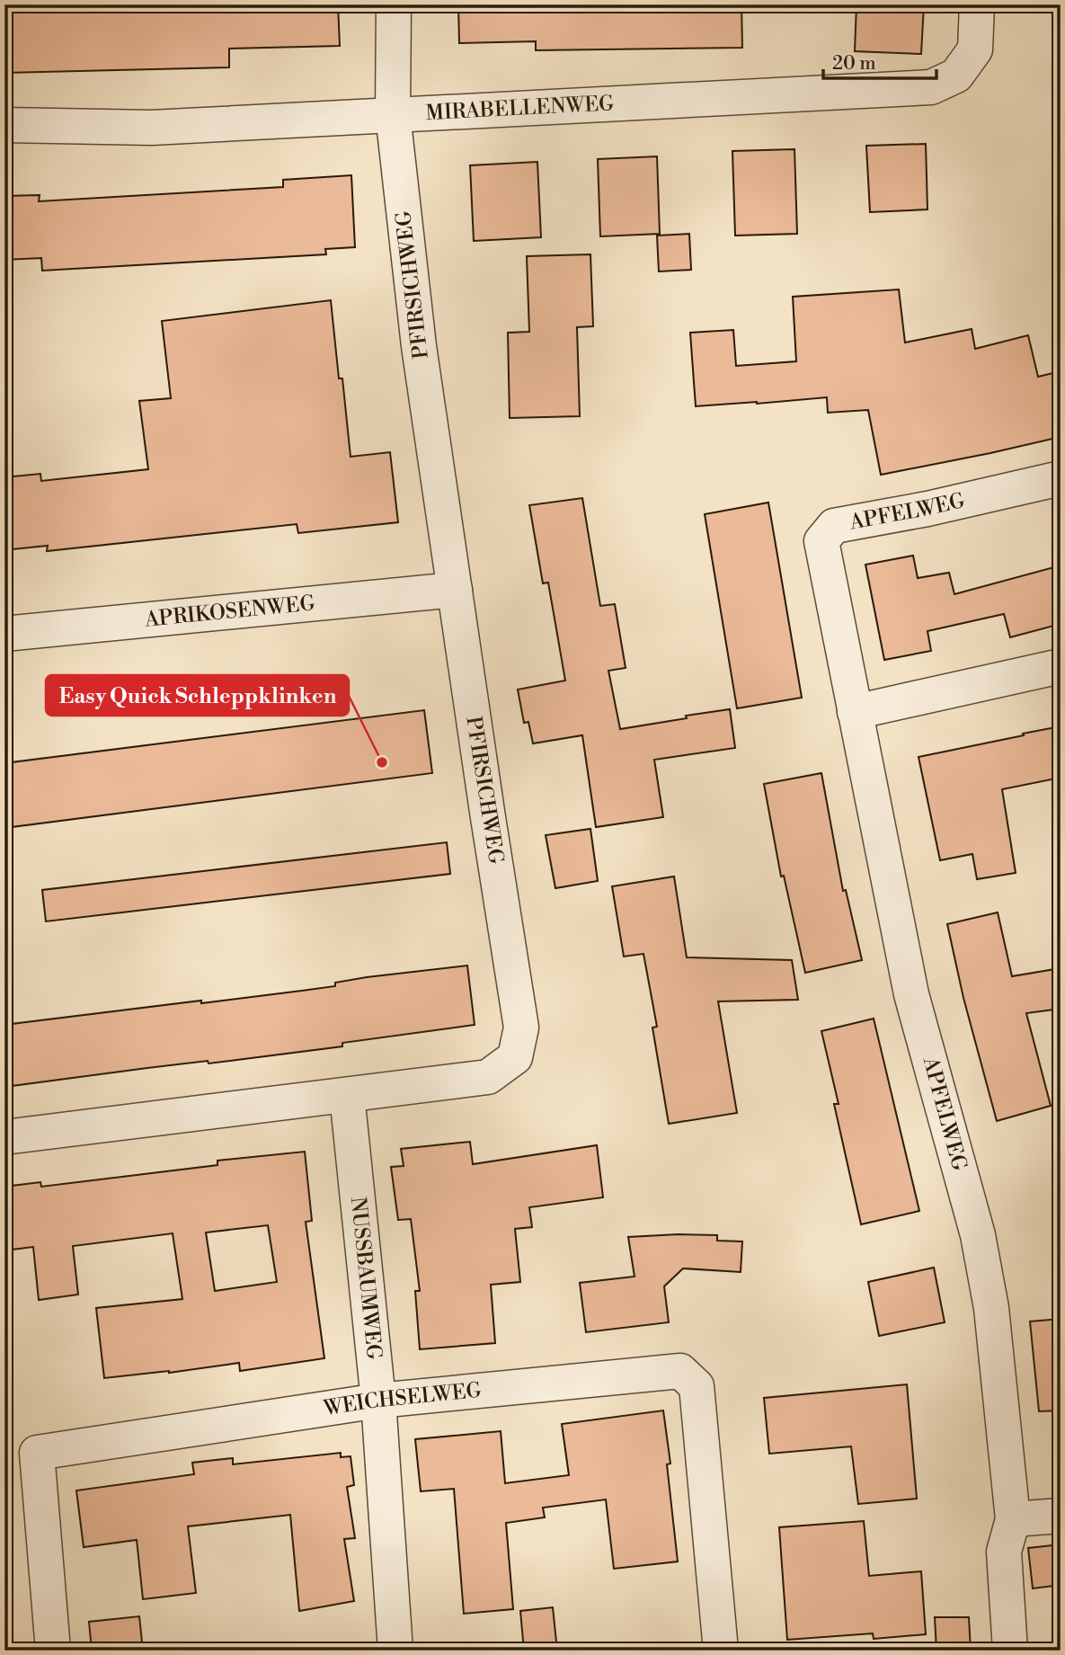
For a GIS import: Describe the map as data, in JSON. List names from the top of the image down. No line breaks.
{"streets":{"street":["MIRABELLENWEG","PFIRSICHWEG","APFELWEG","APRIKOSENWEG","NUSSBAUMWEG","WEICHSELWEG"]},"crossings":[["MIRABELLENWEG","PFIRSICHWEG"],["PFIRSICHWEG","APRIKOSENWEG"],["PFIRSICHWEG","NUSSBAUMWEG"],["NUSSBAUMWEG","WEICHSELWEG"]],"places":["Easy Quick Schleppklinken"],"scale_bar":"20 m"}
